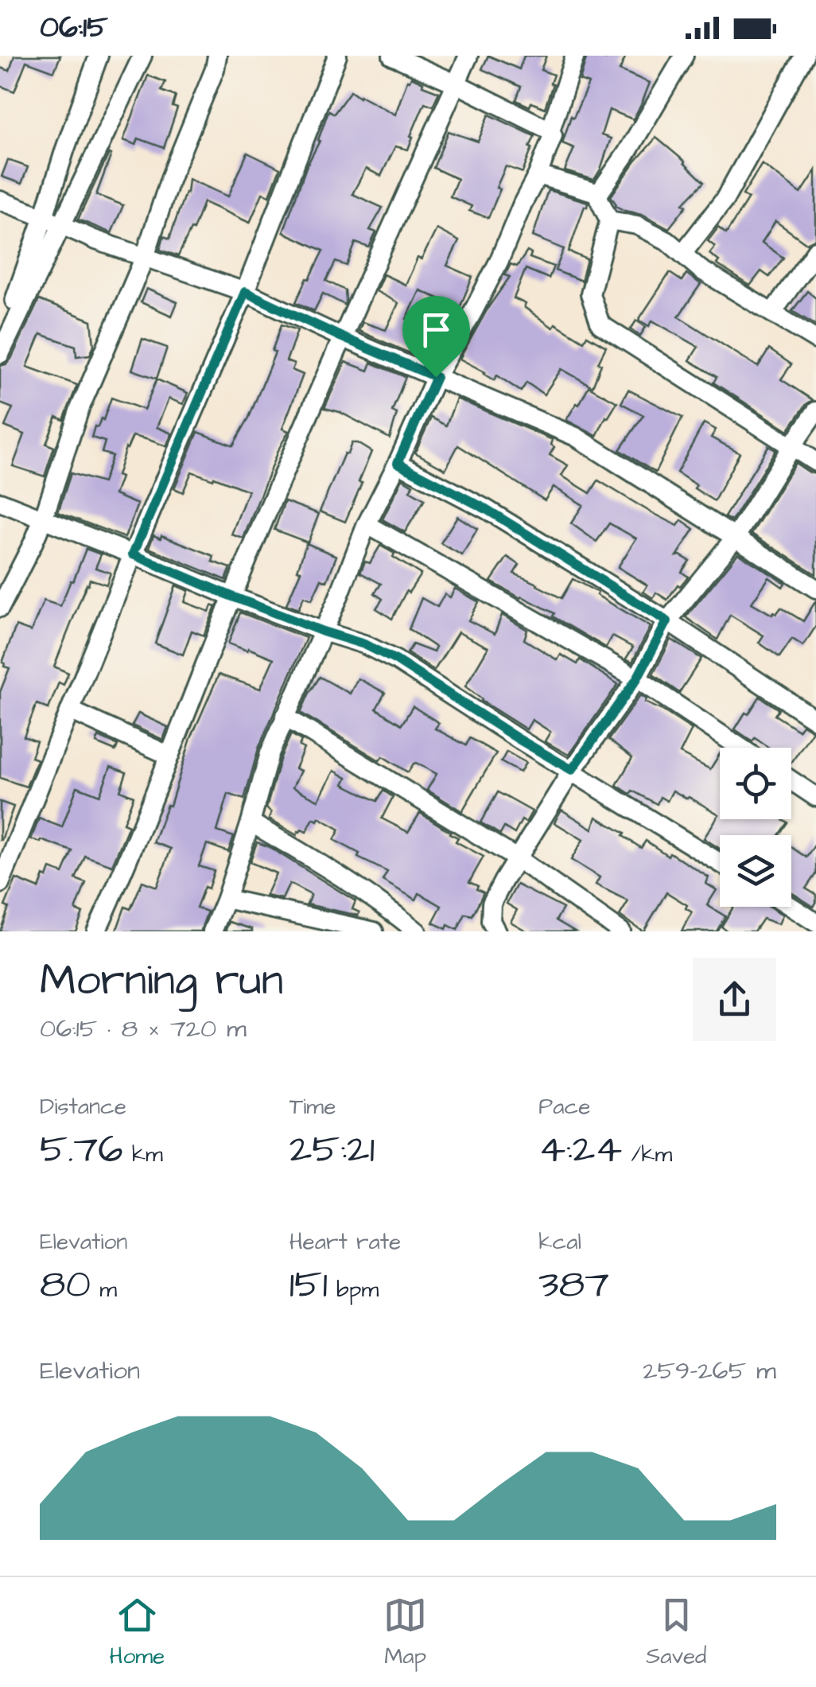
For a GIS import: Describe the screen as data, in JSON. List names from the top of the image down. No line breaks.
{"page":{"status":"06:15","heading":["Morning run","06:15 · 8 × 720 m"],"stats":[["Distance","5.76 km"],["Time","25:21"],["Pace","4:24 /km"],["Elevation","80 m"],["Heart rate","151 bpm"],["kcal","387"]],"chart":["Elevation","259–265 m"],"tabs":["Home","Map","Saved"]}}
